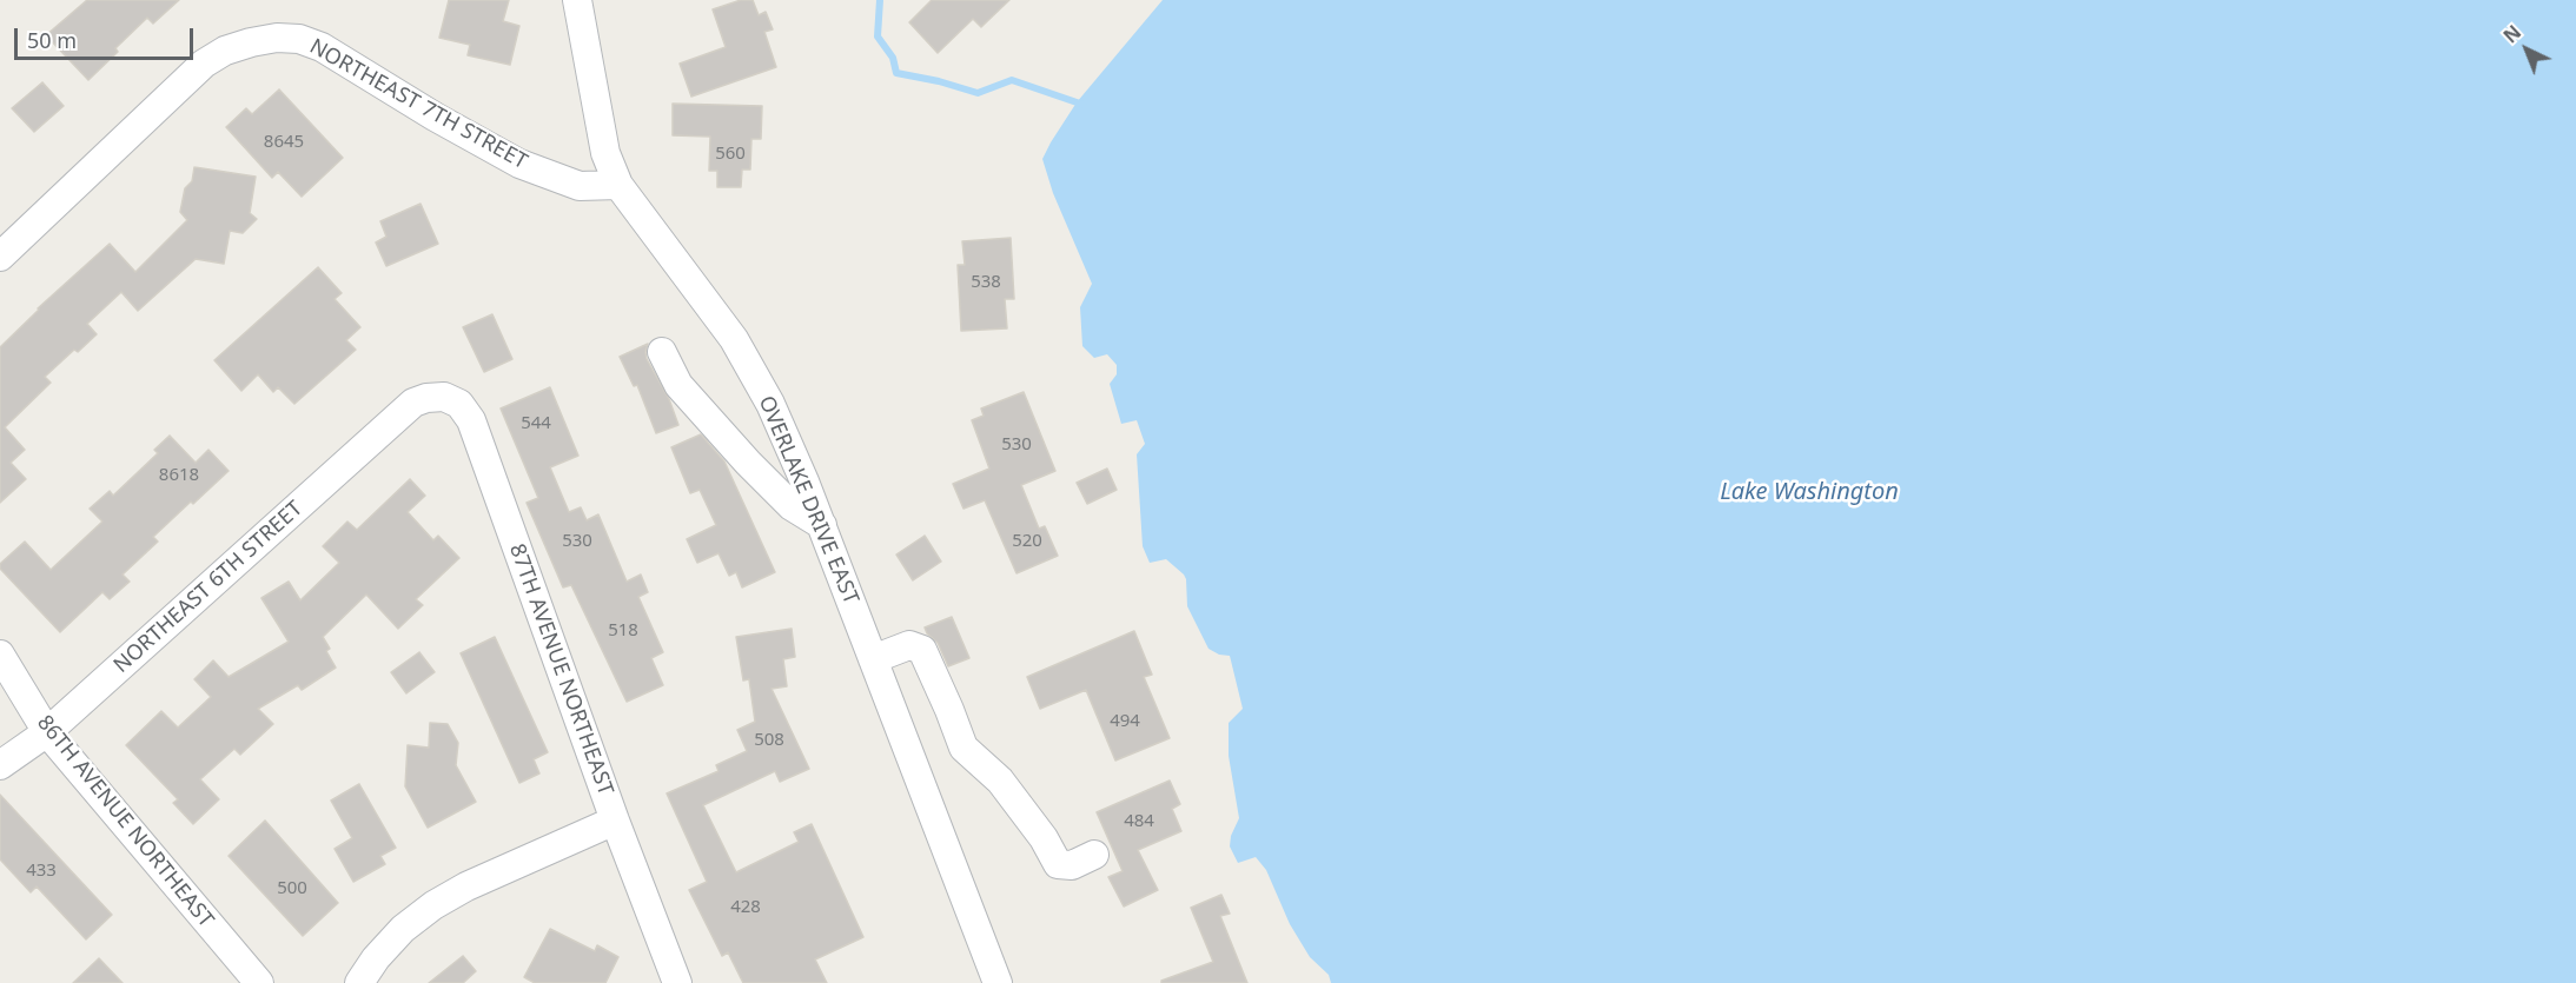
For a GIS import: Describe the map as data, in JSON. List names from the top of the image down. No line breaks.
{"streets":{"street":["NORTHEAST 7TH STREET","OVERLAKE DRIVE EAST","NORTHEAST 6TH STREET","87TH AVENUE NORTHEAST","86TH AVENUE NORTHEAST"]},"crossings":[["NORTHEAST 7TH STREET","OVERLAKE DRIVE EAST"],["NORTHEAST 6TH STREET","87TH AVENUE NORTHEAST"],["NORTHEAST 6TH STREET","86TH AVENUE NORTHEAST"]],"water":["Lake Washington"],"house_numbers":["8645","560","538","544","530","8618","530","520","518","494","508","484","433","500","428"],"scale_bar":"50 m","north":"top left"}
